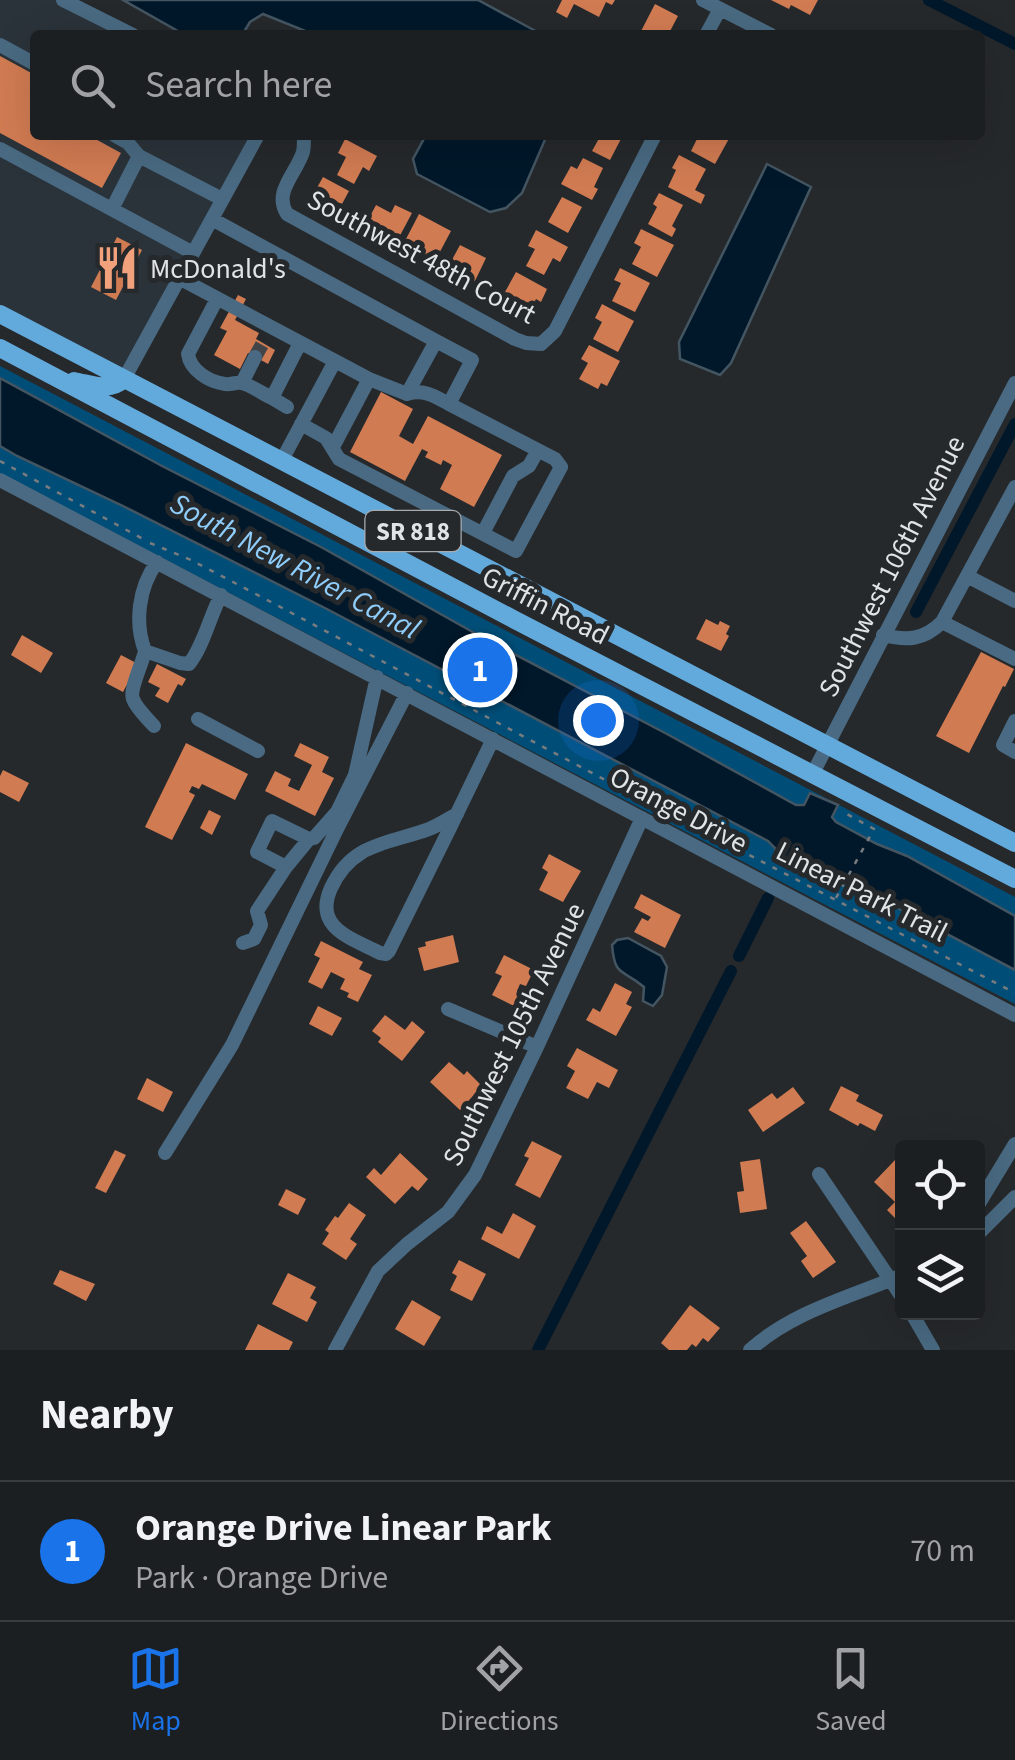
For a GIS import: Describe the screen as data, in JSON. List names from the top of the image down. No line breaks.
{"streets":{"main road":["SR 818","Griffin Road"],"street":["Southwest 48th Court","Southwest 106th Avenue","Orange Drive","Southwest 105th Avenue"],"path":["Linear Park Trail"]},"crossings":[["Southwest 106th Avenue","Griffin Road"],["Orange Drive","Southwest 105th Avenue"]],"water":["South New River Canal"],"places":{"restaurant":["McDonald's"]},"page":{"search":"Search here","pins":"1","heading":"Nearby","list":[{"mark":"1","name":"Orange Drive Linear Park","note":"Park · Orange Drive","value":"70 m"}],"nav":["Map","Directions","Saved"]}}
